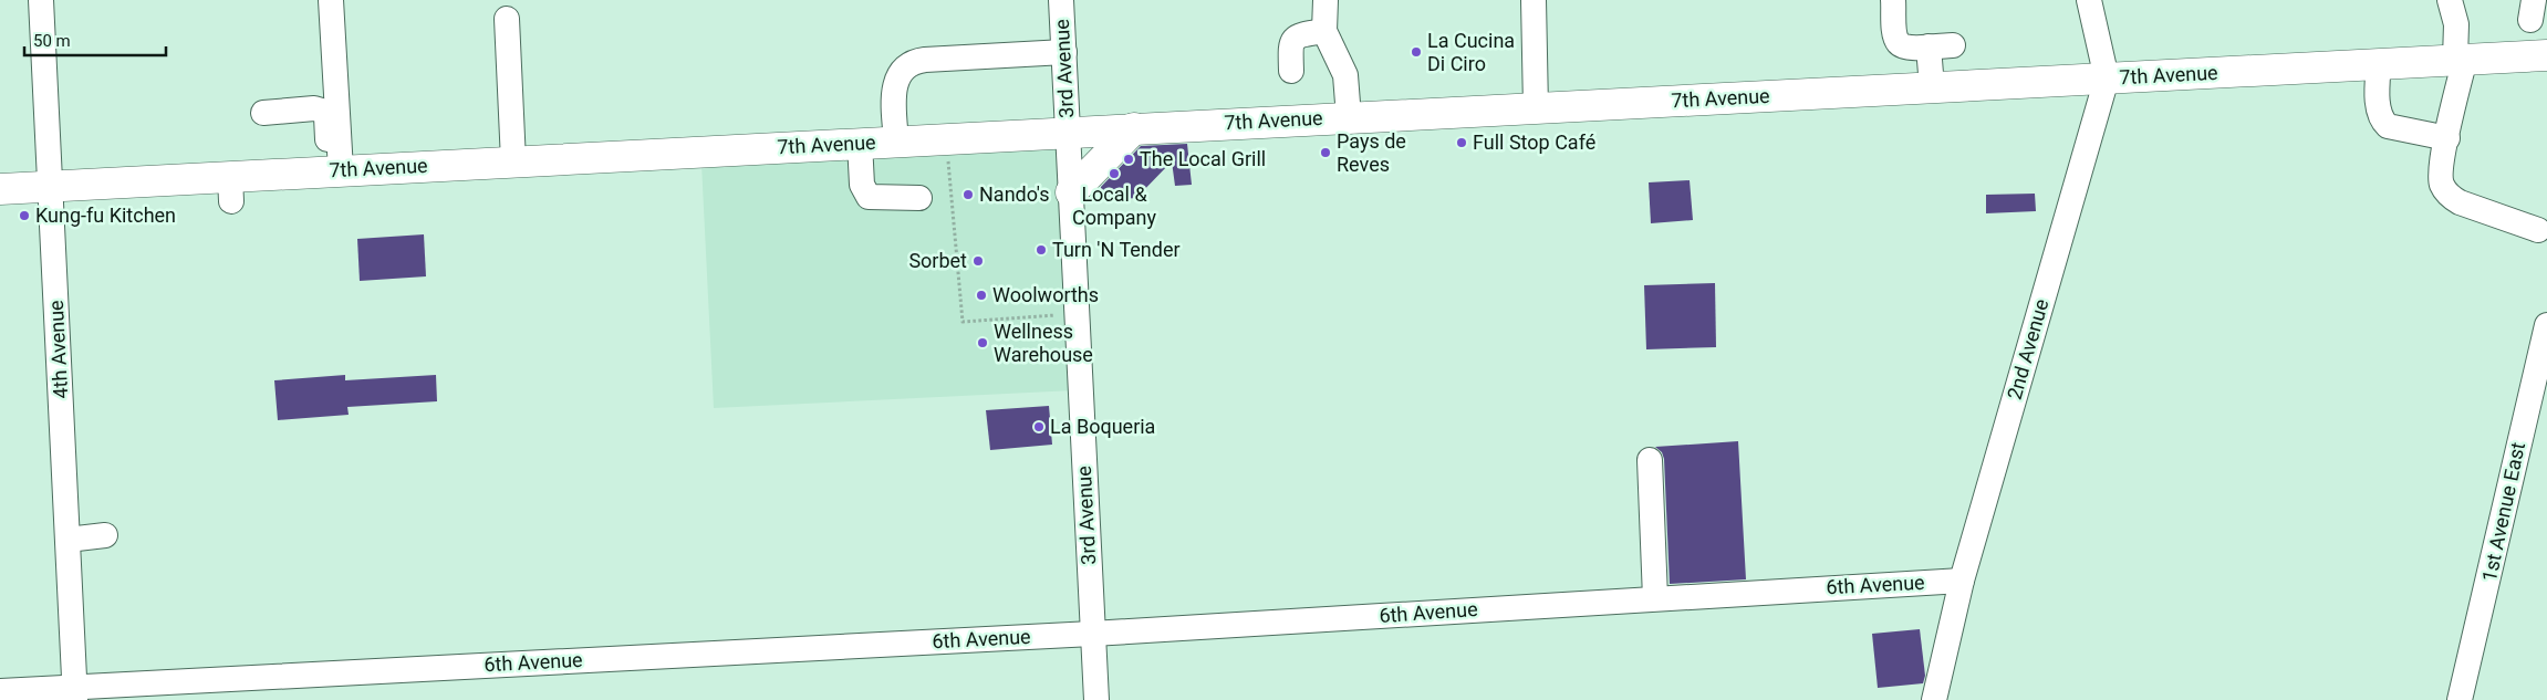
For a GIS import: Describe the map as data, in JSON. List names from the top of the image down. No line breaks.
{"streets":{"main road":["7th Avenue"],"street":["3rd Avenue","4th Avenue","2nd Avenue","1st Avenue East","6th Avenue"]},"crossings":[["3rd Avenue","7th Avenue"],["3rd Avenue","6th Avenue"],["7th Avenue","4th Avenue"],["7th Avenue","2nd Avenue"],["4th Avenue","6th Avenue"],["2nd Avenue","6th Avenue"]],"places":["La Cucina Di Ciro","Full Stop Café","Pays de Reves","The Local Grill","Local & Company","Nando's","Kung-fu Kitchen","Turn 'N Tender","Sorbet","Woolworths","Wellness Warehouse","La Boqueria"],"scale_bar":"50 m"}
